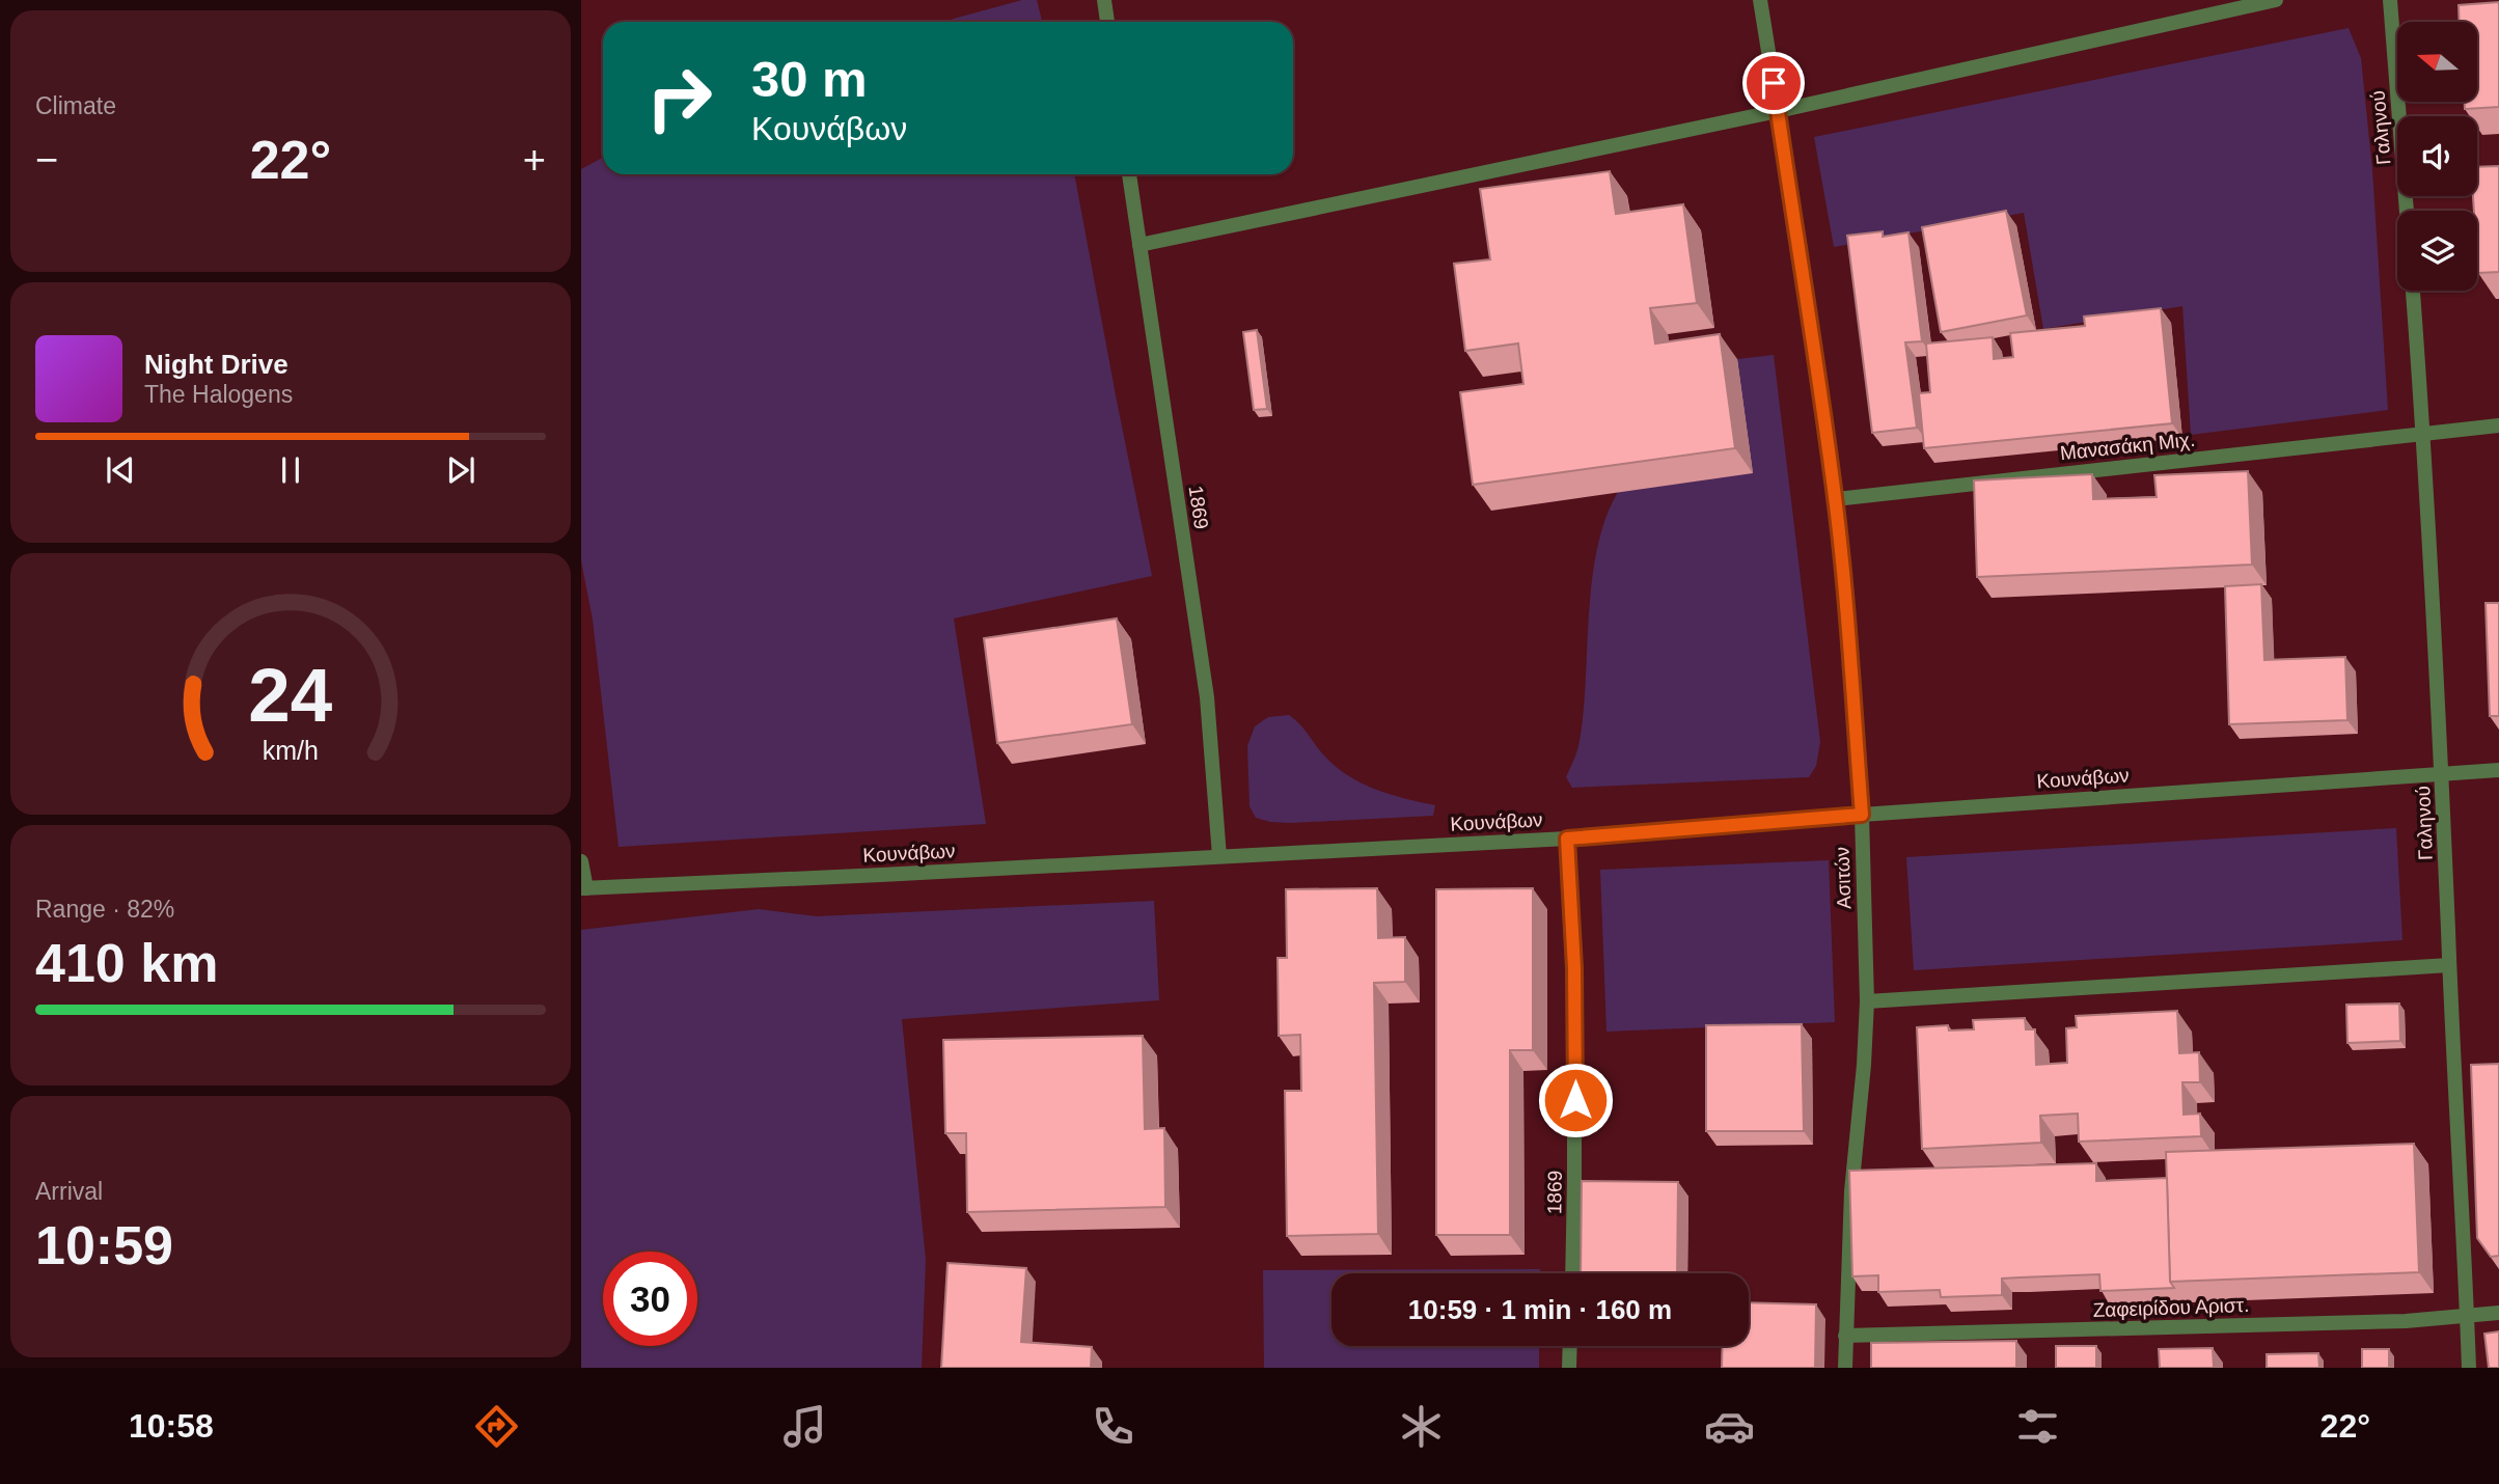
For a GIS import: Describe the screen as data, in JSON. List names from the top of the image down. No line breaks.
{"streets":{"street":["Γαληνού","Μανασάκη Μιχ.","1869","Κουνάβων","Ασιτών","Ζαφειρίδου Αριστ."]},"crossings":[["Γαληνού","Μανασάκη Μιχ."],["Γαληνού","Κουνάβων"],["Γαληνού","Ζαφειρίδου Αριστ."],["Μανασάκη Μιχ.","Ασιτών"],["1869","Κουνάβων"],["Κουνάβων","Ασιτών"],["Ασιτών","Ζαφειρίδου Αριστ."]],"north":"left","page":{"tile":["Climate",["Range · 82%","410 km"],["Arrival","10:59"]],"turn":["30 m","Κουνάβων"],"heat":["−","22°","+"],"song":["Night Drive","The Halogens"],"limit":"30","trip":"10:59 · 1 min · 160 m","tabs":["10:58","22°"],"gauge":["24","km/h"]}}
